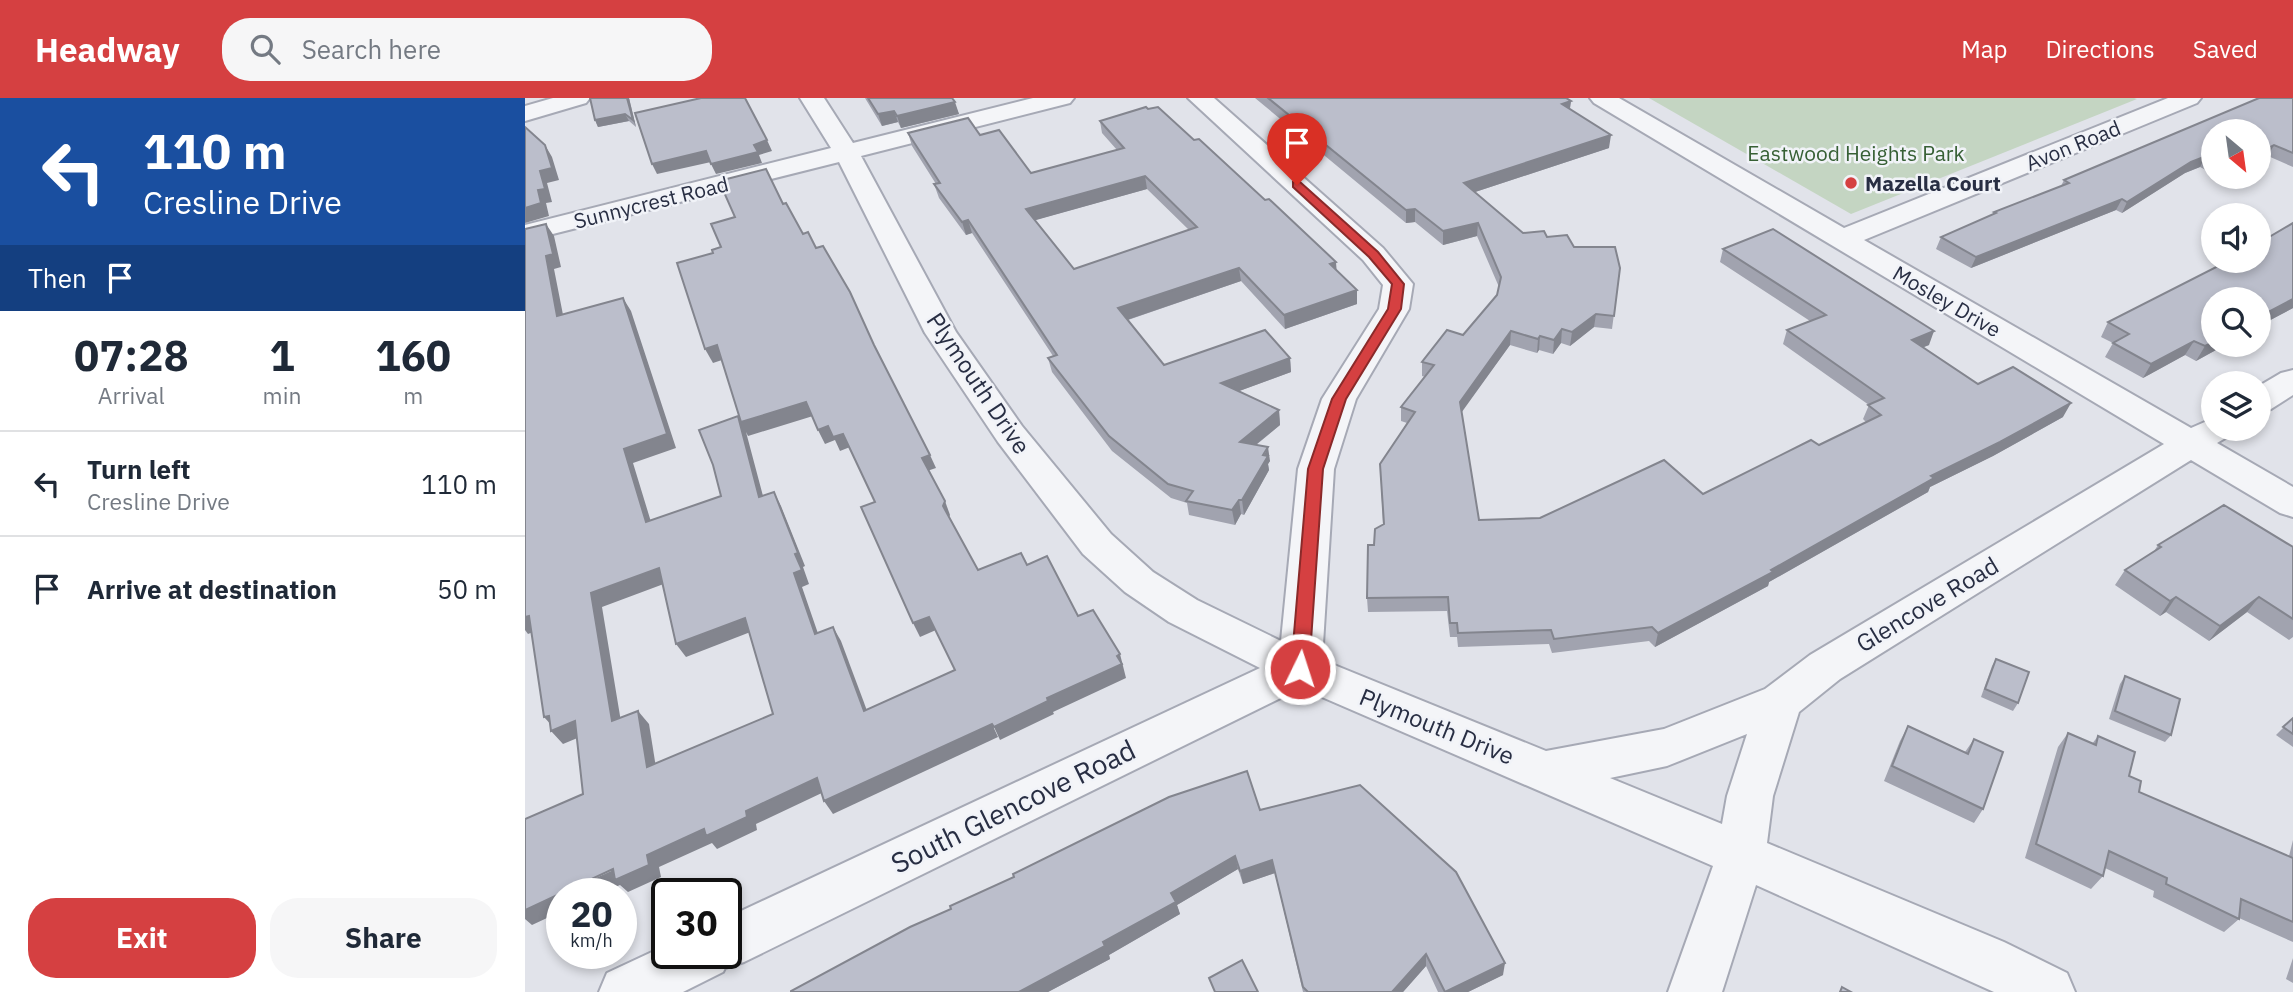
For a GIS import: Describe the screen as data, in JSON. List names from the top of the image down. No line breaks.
{"streets":{"street":["Avon Road","Sunnycrest Road","Mosley Drive","Plymouth Drive","Glencove Road","South Glencove Road"]},"crossings":[["Avon Road","Mosley Drive"],["Sunnycrest Road","Plymouth Drive"],["Plymouth Drive","Glencove Road"],["Plymouth Drive","South Glencove Road"]],"parks":["Eastwood Heights Park"],"places":["Mazella Court"],"north":"bottom right","page":{"header":"Headway","search":"Search here","nav":["Map","Directions","Saved"],"turn":["110 m","Cresline Drive"],"then":"Then","eta":["07:28","Arrival","1","min","160","m"],"list":[{"name":"Turn left","note":"Cresline Drive","value":"110 m"},{"name":"Arrive at destination","value":"50 m"}],"speed":"20 km/h","limit":"30","buttons":["Exit","Share"]}}
